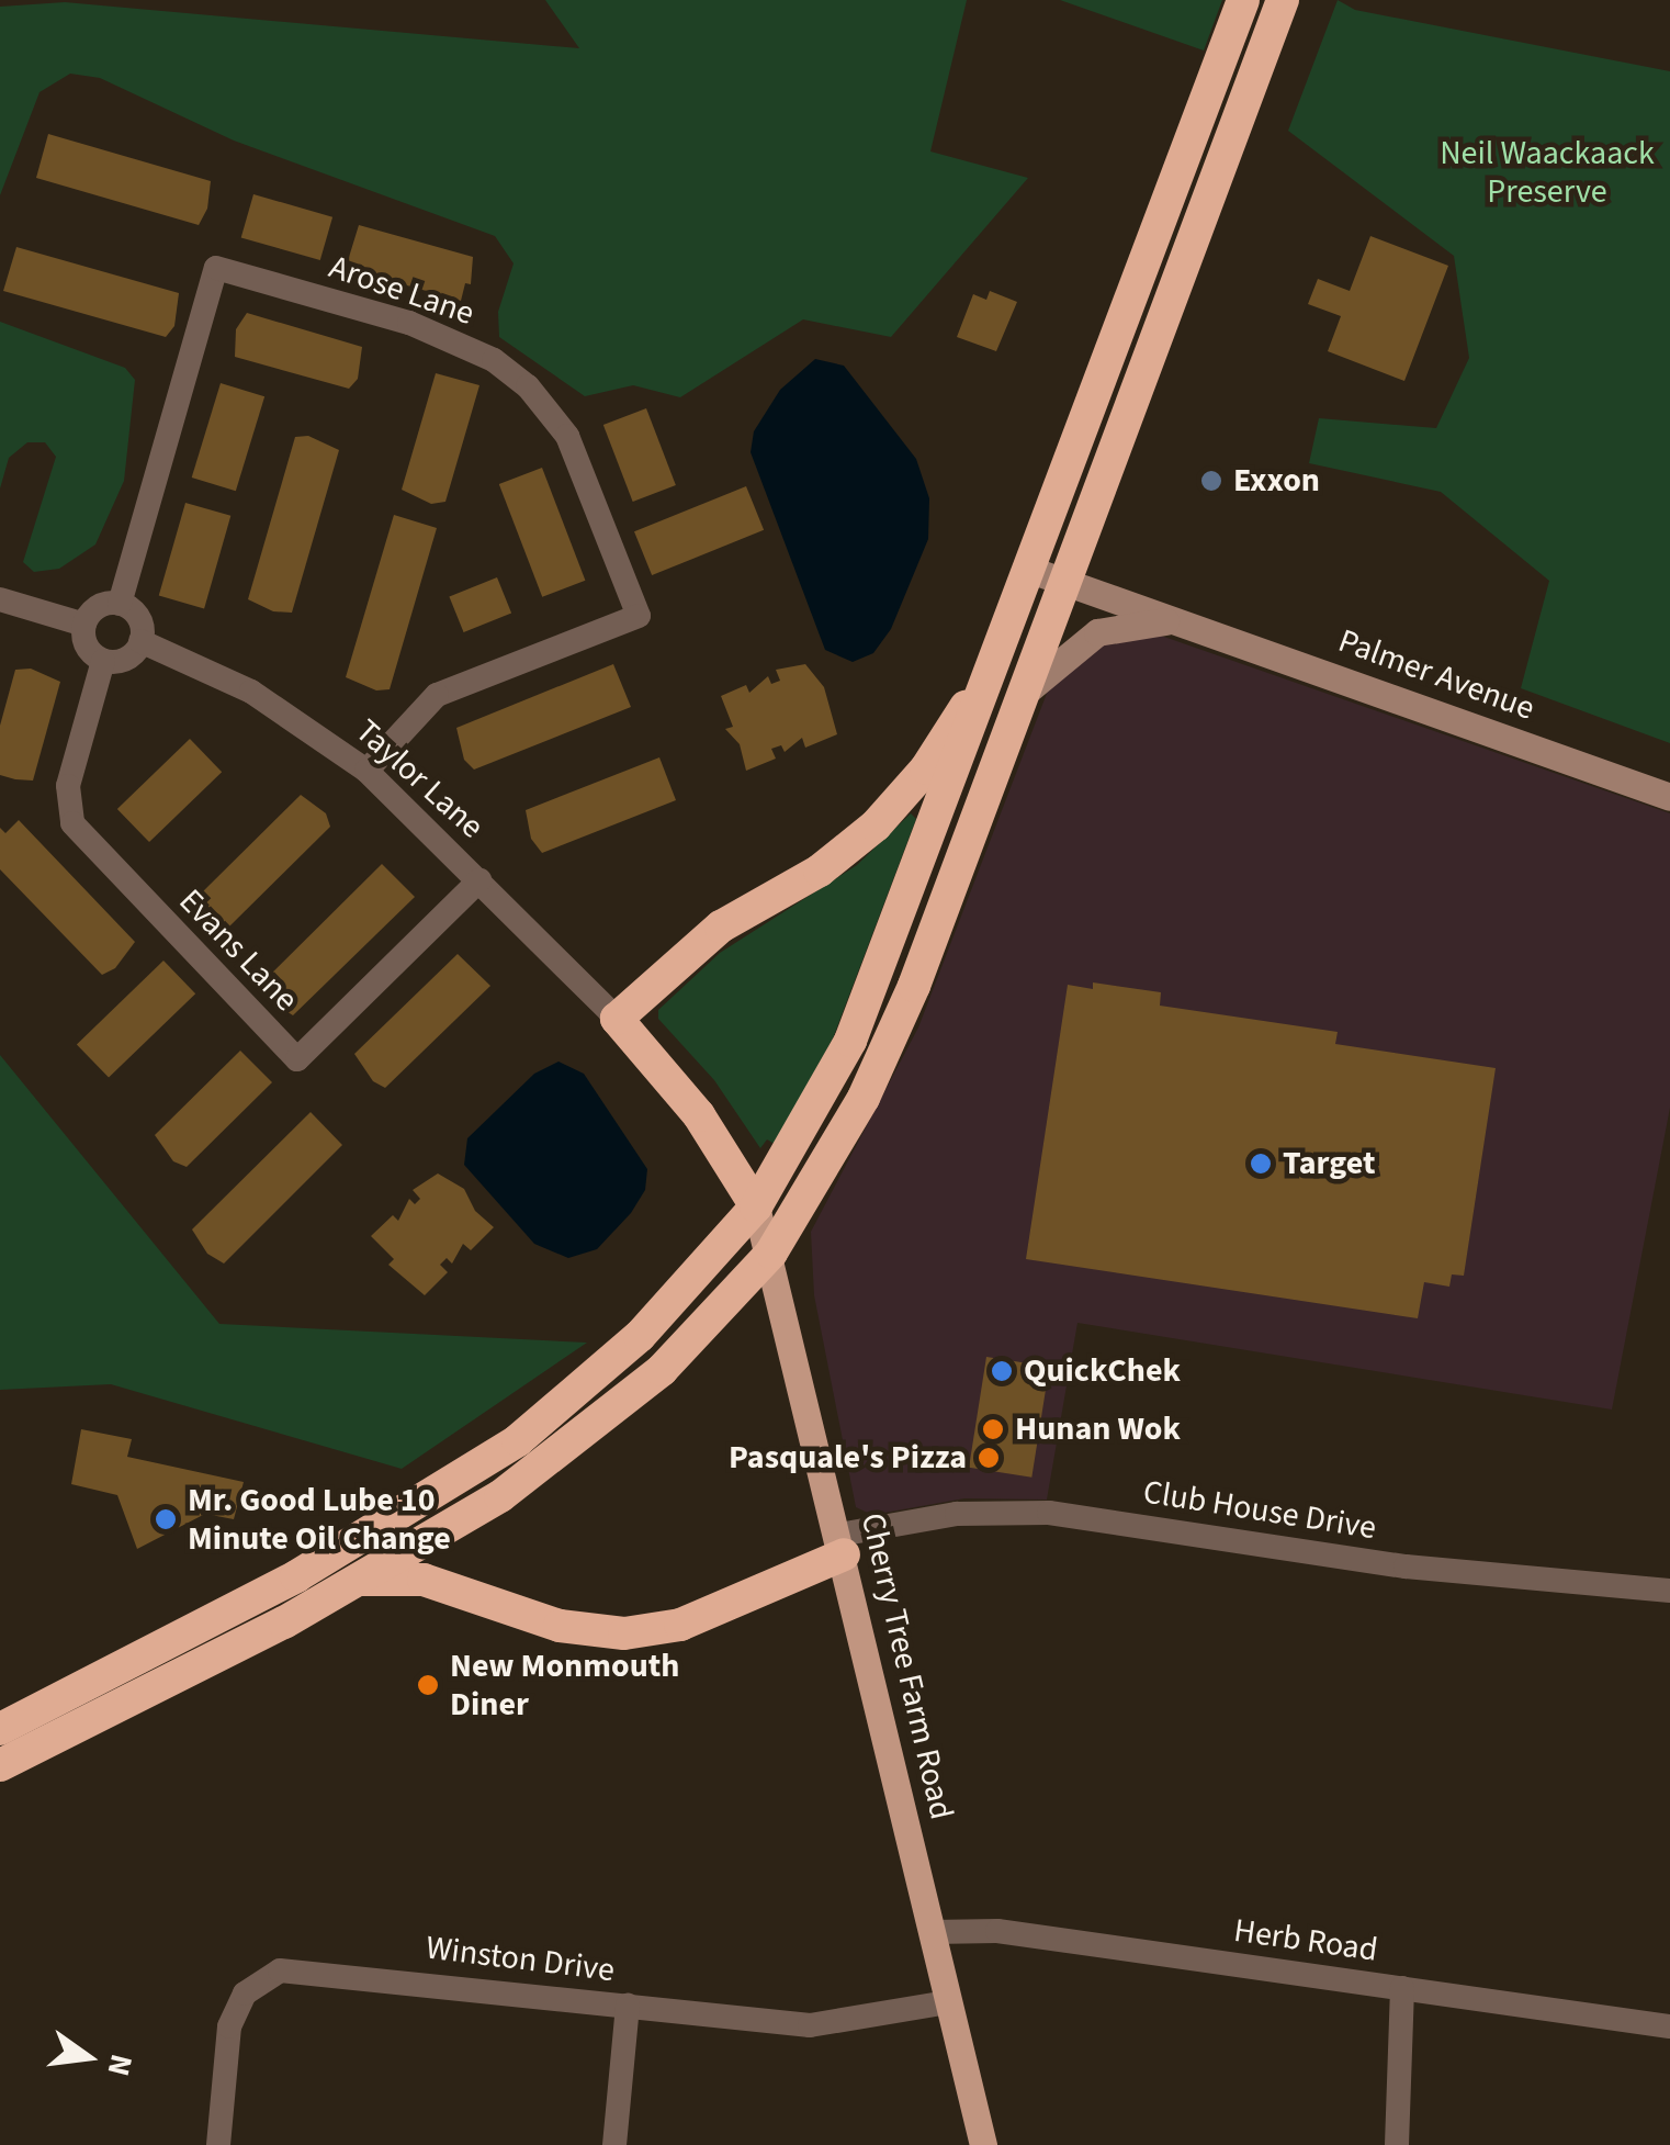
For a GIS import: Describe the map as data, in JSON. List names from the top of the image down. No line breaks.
{"streets":{"main road":["Cherry Tree Farm Road"],"street":["Arose Lane","Palmer Avenue","Taylor Lane","Evans Lane","Club House Drive","Herb Road","Winston Drive"]},"crossings":[["Arose Lane","Taylor Lane"],["Arose Lane","Evans Lane"],["Taylor Lane","Evans Lane"],["Club House Drive","Cherry Tree Farm Road"],["Cherry Tree Farm Road","Herb Road"],["Cherry Tree Farm Road","Winston Drive"]],"parks":["Neil Waackaack Preserve"],"places":["Exxon","Target","QuickChek","Hunan Wok","Pasquale's Pizza","Mr. Good Lube 10 Minute Oil Change","New Monmouth Diner"],"north":"right"}
